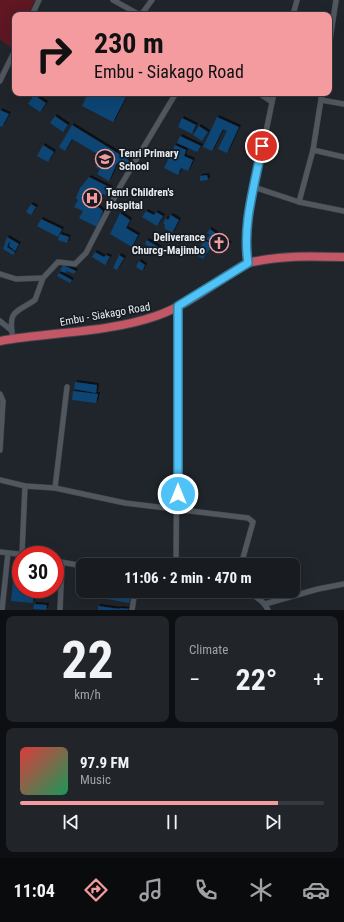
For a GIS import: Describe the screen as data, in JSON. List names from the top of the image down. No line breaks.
{"streets":{"highway":["Embu - Siakago Road"]},"places":{"school or university":["Tenri Primary School"],"hospital":["Tenri Children's Hospital"],"church":["Deliverance Churcg-Majimbo"]},"page":{"turn":["230 m","Embu - Siakago Road"],"limit":"30","trip":"11:06 · 2 min · 470 m","tile":[["22","km/h"],"Climate"],"heat":["−","22°","+"],"song":["97.9 FM","Music"],"tabs":"11:04"}}
